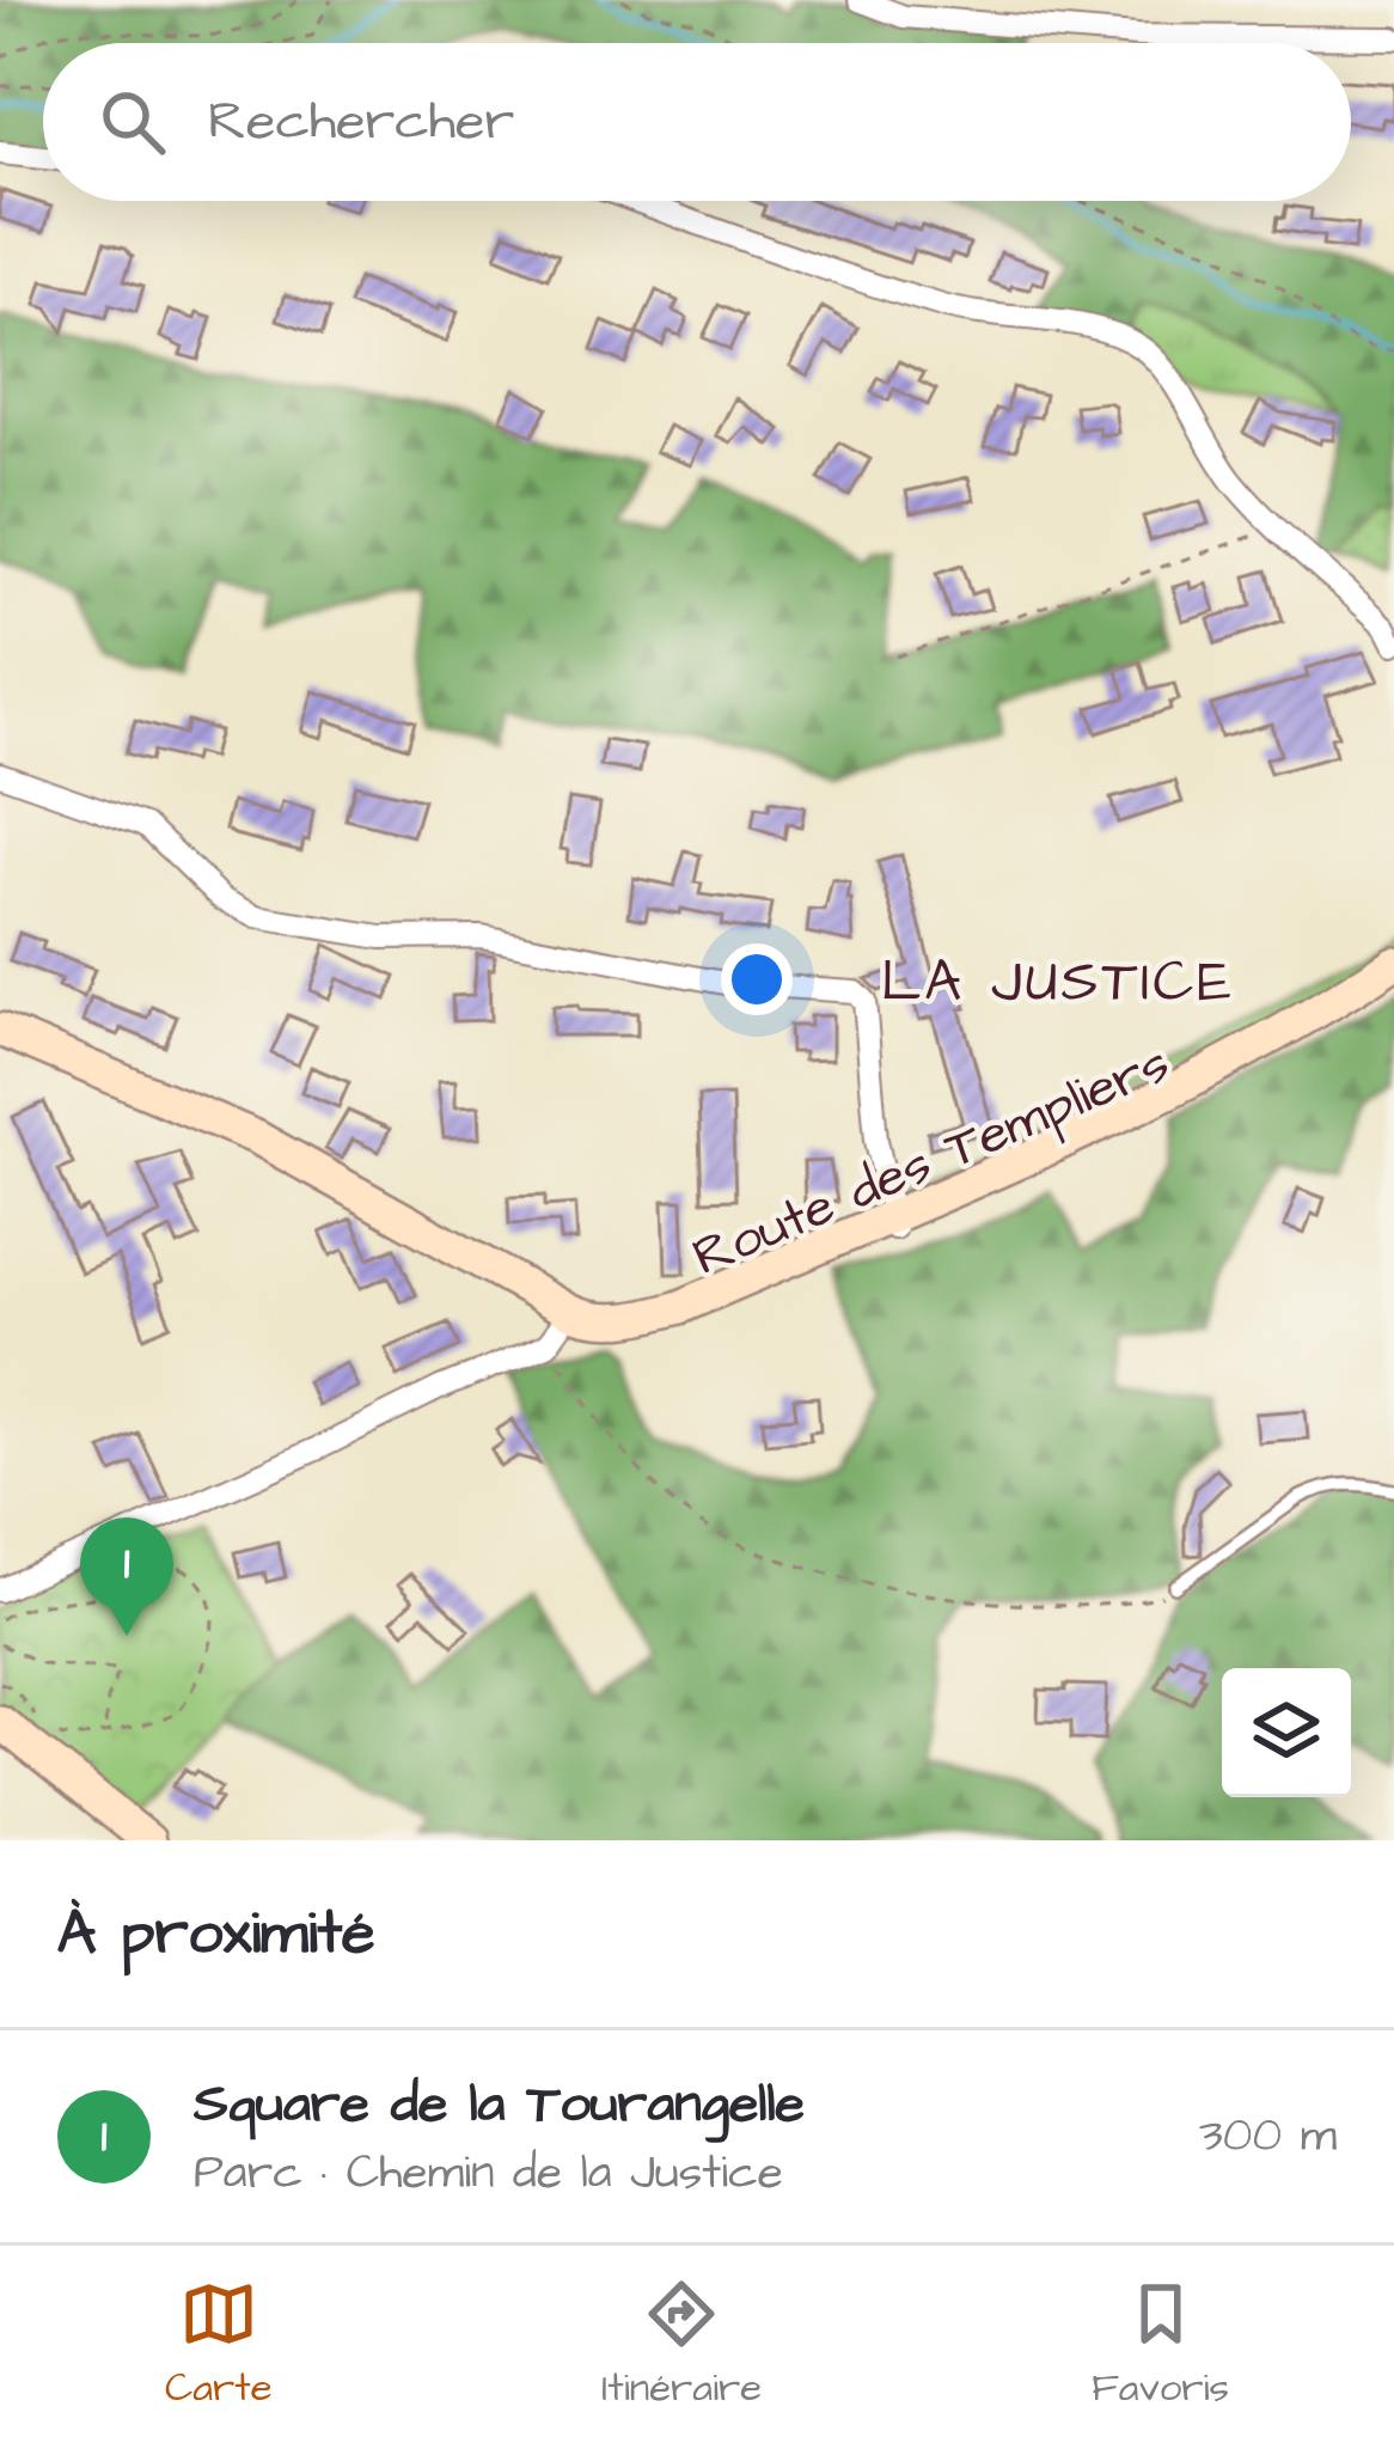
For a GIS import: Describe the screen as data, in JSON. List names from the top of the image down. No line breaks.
{"streets":{"main road":["Route des Templiers"]},"districts":["LA JUSTICE"],"page":{"search":"Rechercher","pins":"1","heading":"À proximité","list":[{"mark":"1","name":"Square de la Tourangelle","note":"Parc · Chemin de la Justice","value":"300 m"}],"nav":["Carte","Itinéraire","Favoris"]}}
